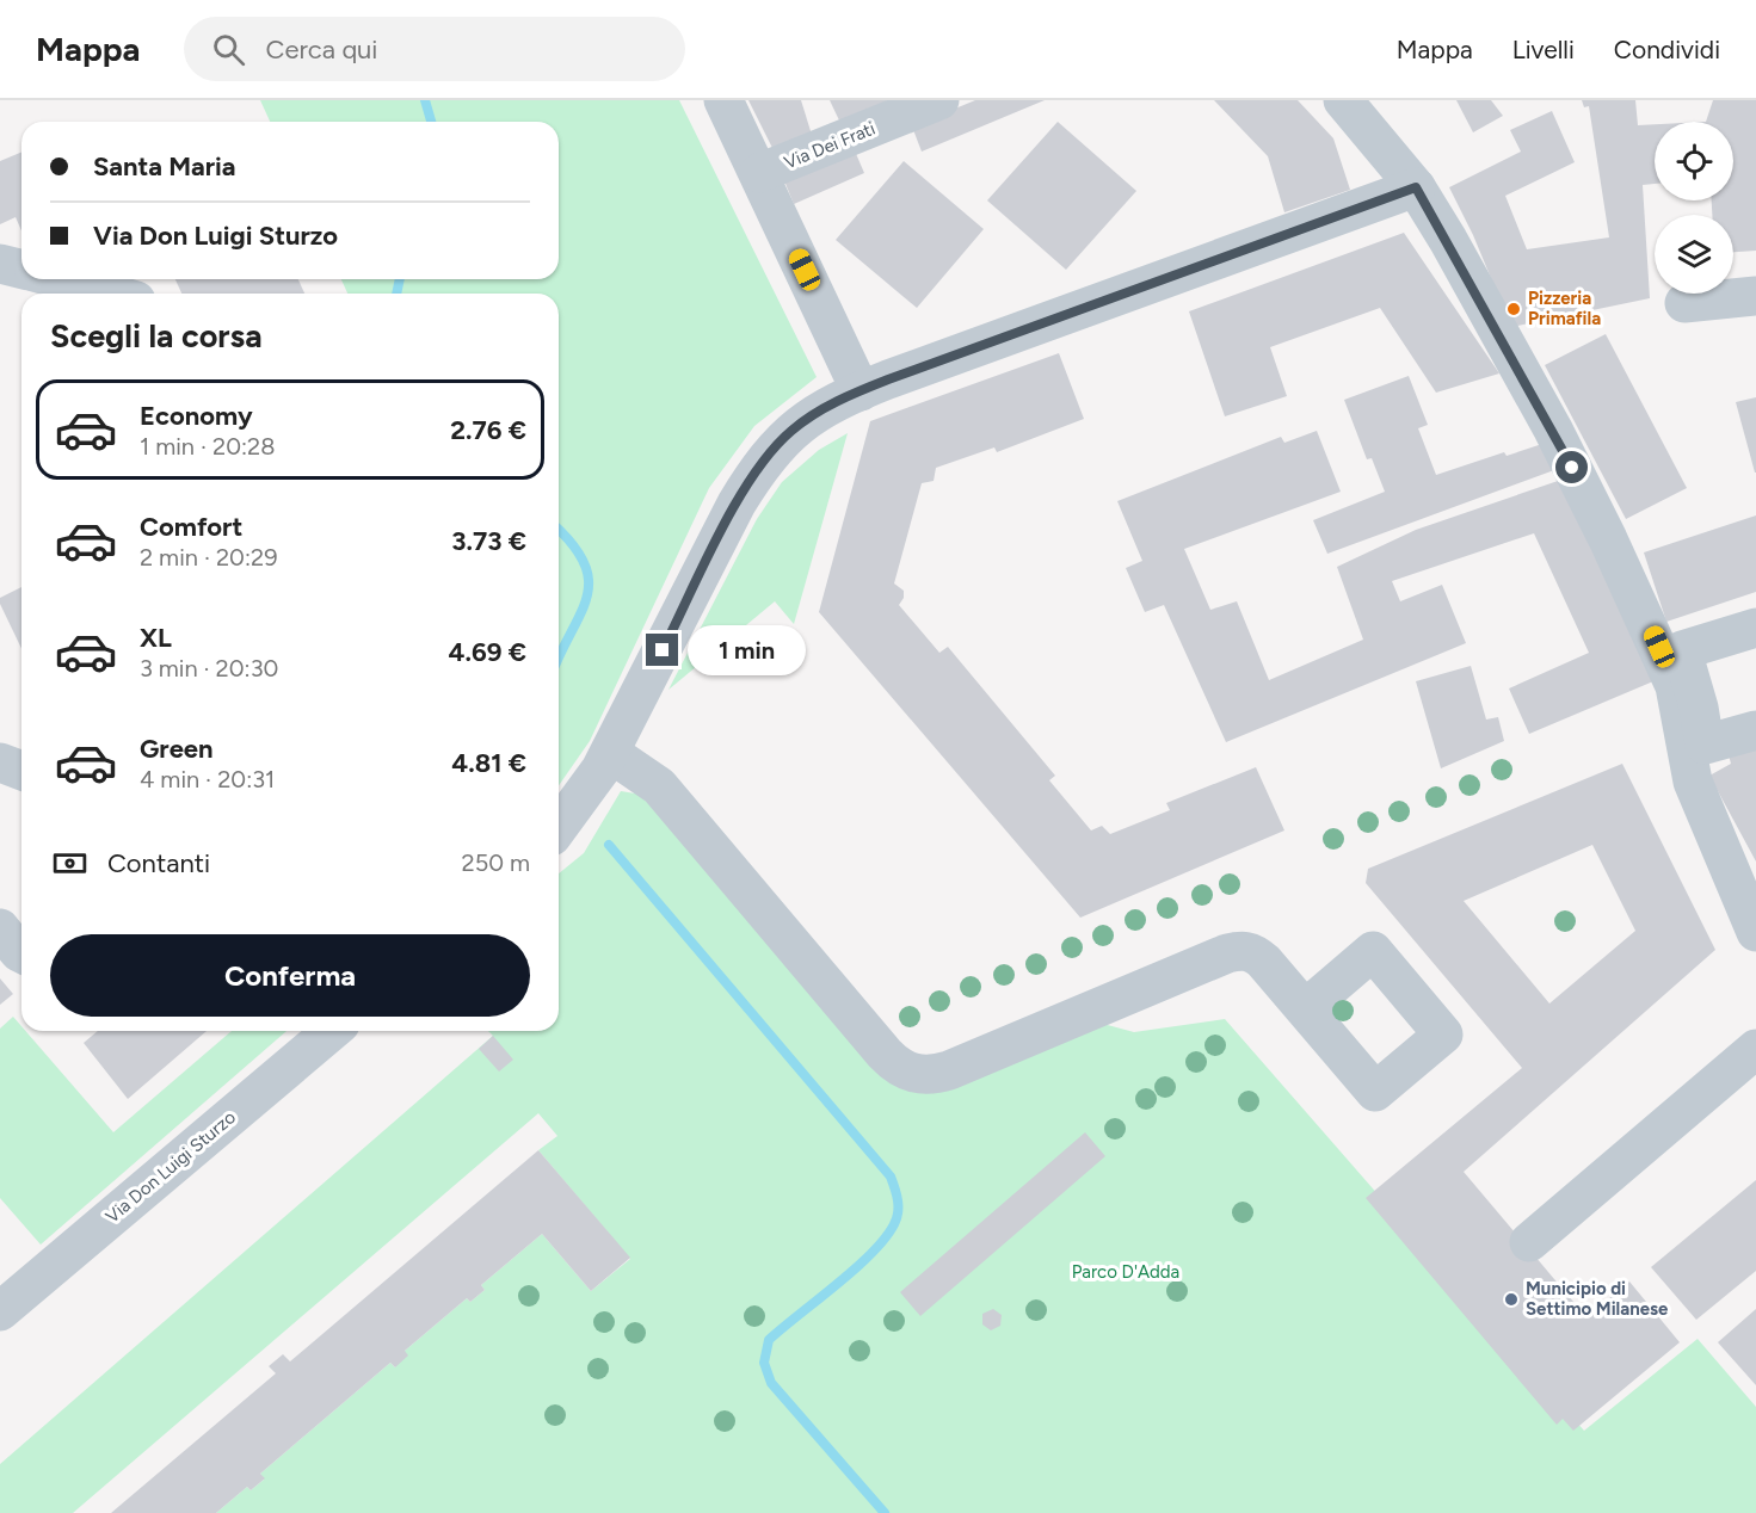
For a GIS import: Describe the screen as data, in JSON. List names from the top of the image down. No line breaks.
{"streets":{"street":["Via Dei Frati","Via Don Luigi Sturzo"]},"parks":["Parco D'Adda"],"places":["Pizzeria Primafila","Municipio di Settimo Milanese"],"page":{"header":"Mappa","search":"Cerca qui","nav":["Mappa","Livelli","Condividi"],"banner":["Santa Maria","Via Don Luigi Sturzo"],"heading":"Scegli la corsa","list":[{"name":"Economy","note":"1 min · 20:28","value":"2.76 €"},{"name":"Comfort","note":"2 min · 20:29","value":"3.73 €"},{"name":"XL","note":"3 min · 20:30","value":"4.69 €"},{"name":"Green","note":"4 min · 20:31","value":"4.81 €"}],"bubble":"1 min","pay":["Contanti","250 m"],"buttons":"Conferma"}}
